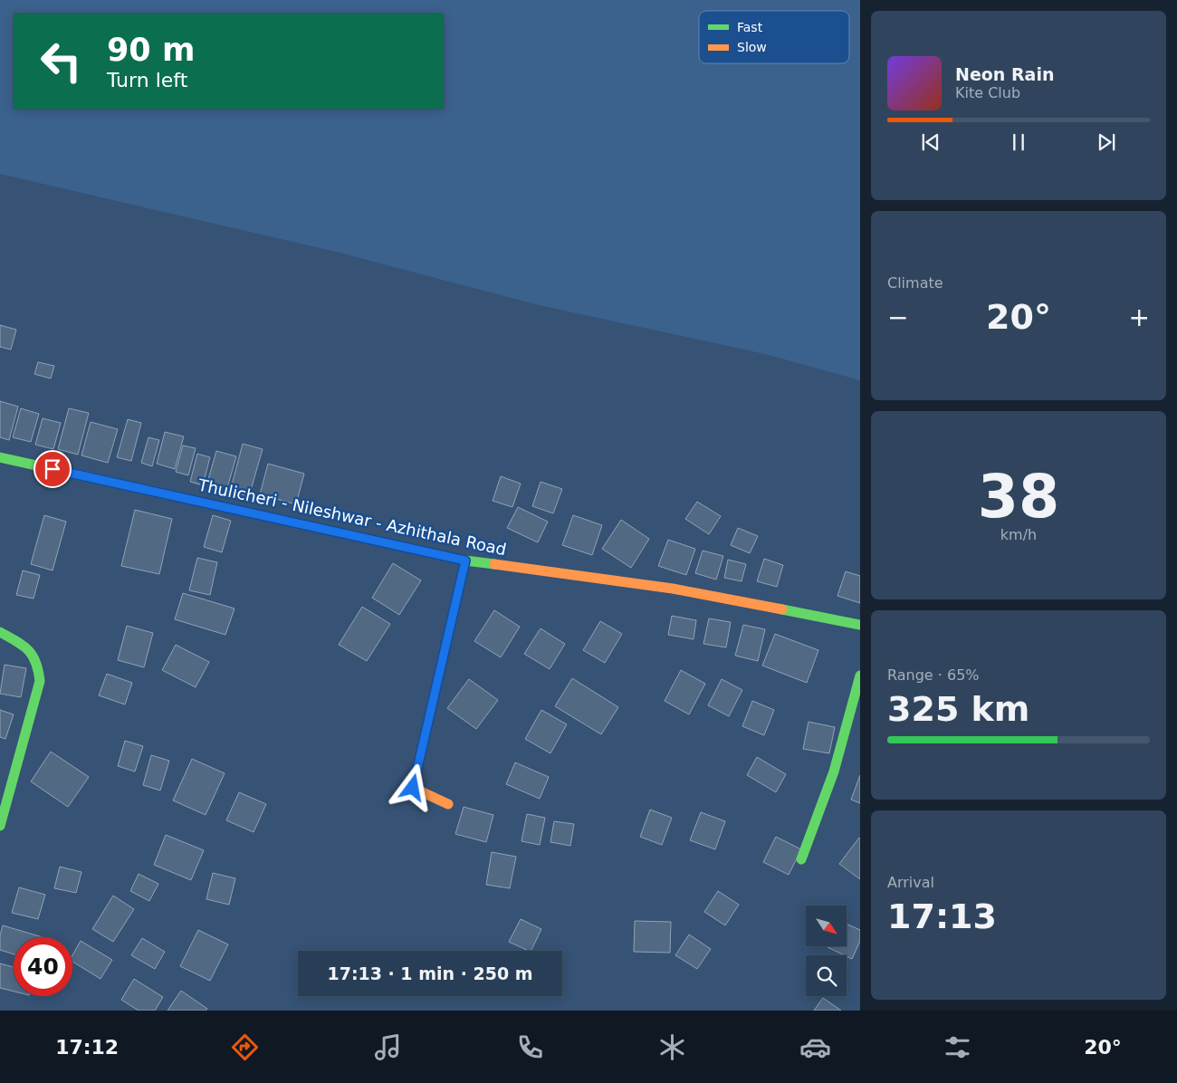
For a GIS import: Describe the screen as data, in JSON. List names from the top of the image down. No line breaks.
{"streets":{"main road":["Thulicheri - Nileshwar - Azhithala Road"]},"legend":["Fast","Slow"],"north":"bottom right","page":{"turn":["90 m","Turn left"],"song":["Neon Rain","Kite Club"],"tile":["Climate",["38","km/h"],["Range · 65%","325 km"],["Arrival","17:13"]],"heat":["−","20°","+"],"limit":"40","trip":"17:13 · 1 min · 250 m","tabs":["17:12","20°"]}}
